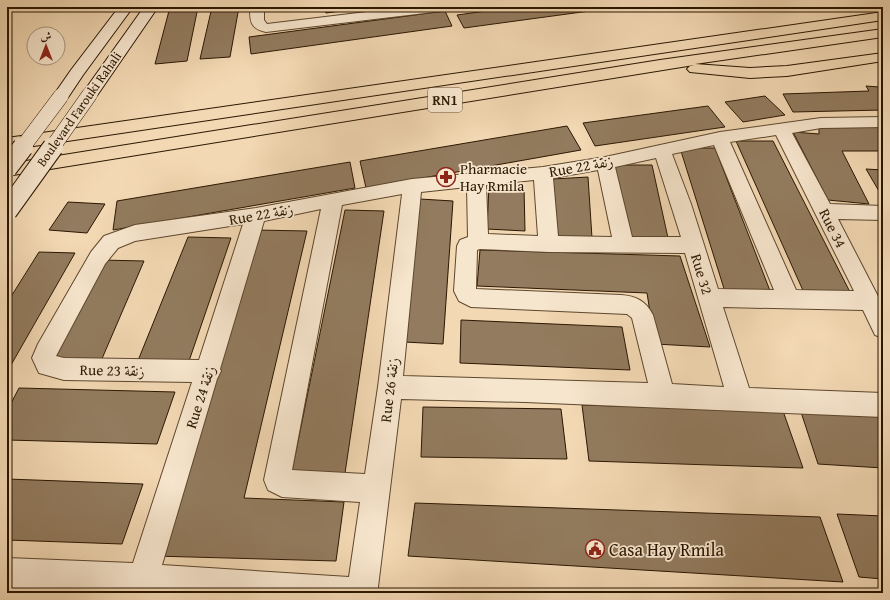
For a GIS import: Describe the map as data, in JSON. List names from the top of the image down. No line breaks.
{"streets":{"highway":["RN1"],"street":["Boulevard Farouki Rahali","Rue 22 زنقة","Rue 34","Rue 32","Rue 23 زنقة","Rue 26 زنقة","Rue 24 زنقة"]},"crossings":[["RN1","Boulevard Farouki Rahali"],["Rue 22 زنقة","Rue 34"],["Rue 22 زنقة","Rue 32"],["Rue 22 زنقة","Rue 23 زنقة"],["Rue 22 زنقة","Rue 26 زنقة"],["Rue 22 زنقة","Rue 24 زنقة"],["Rue 23 زنقة","Rue 24 زنقة"]],"places":{"pharmacy":["Pharmacie Hay Rmila"],"public building":["Casa Hay Rmila"]},"north":"top"}
